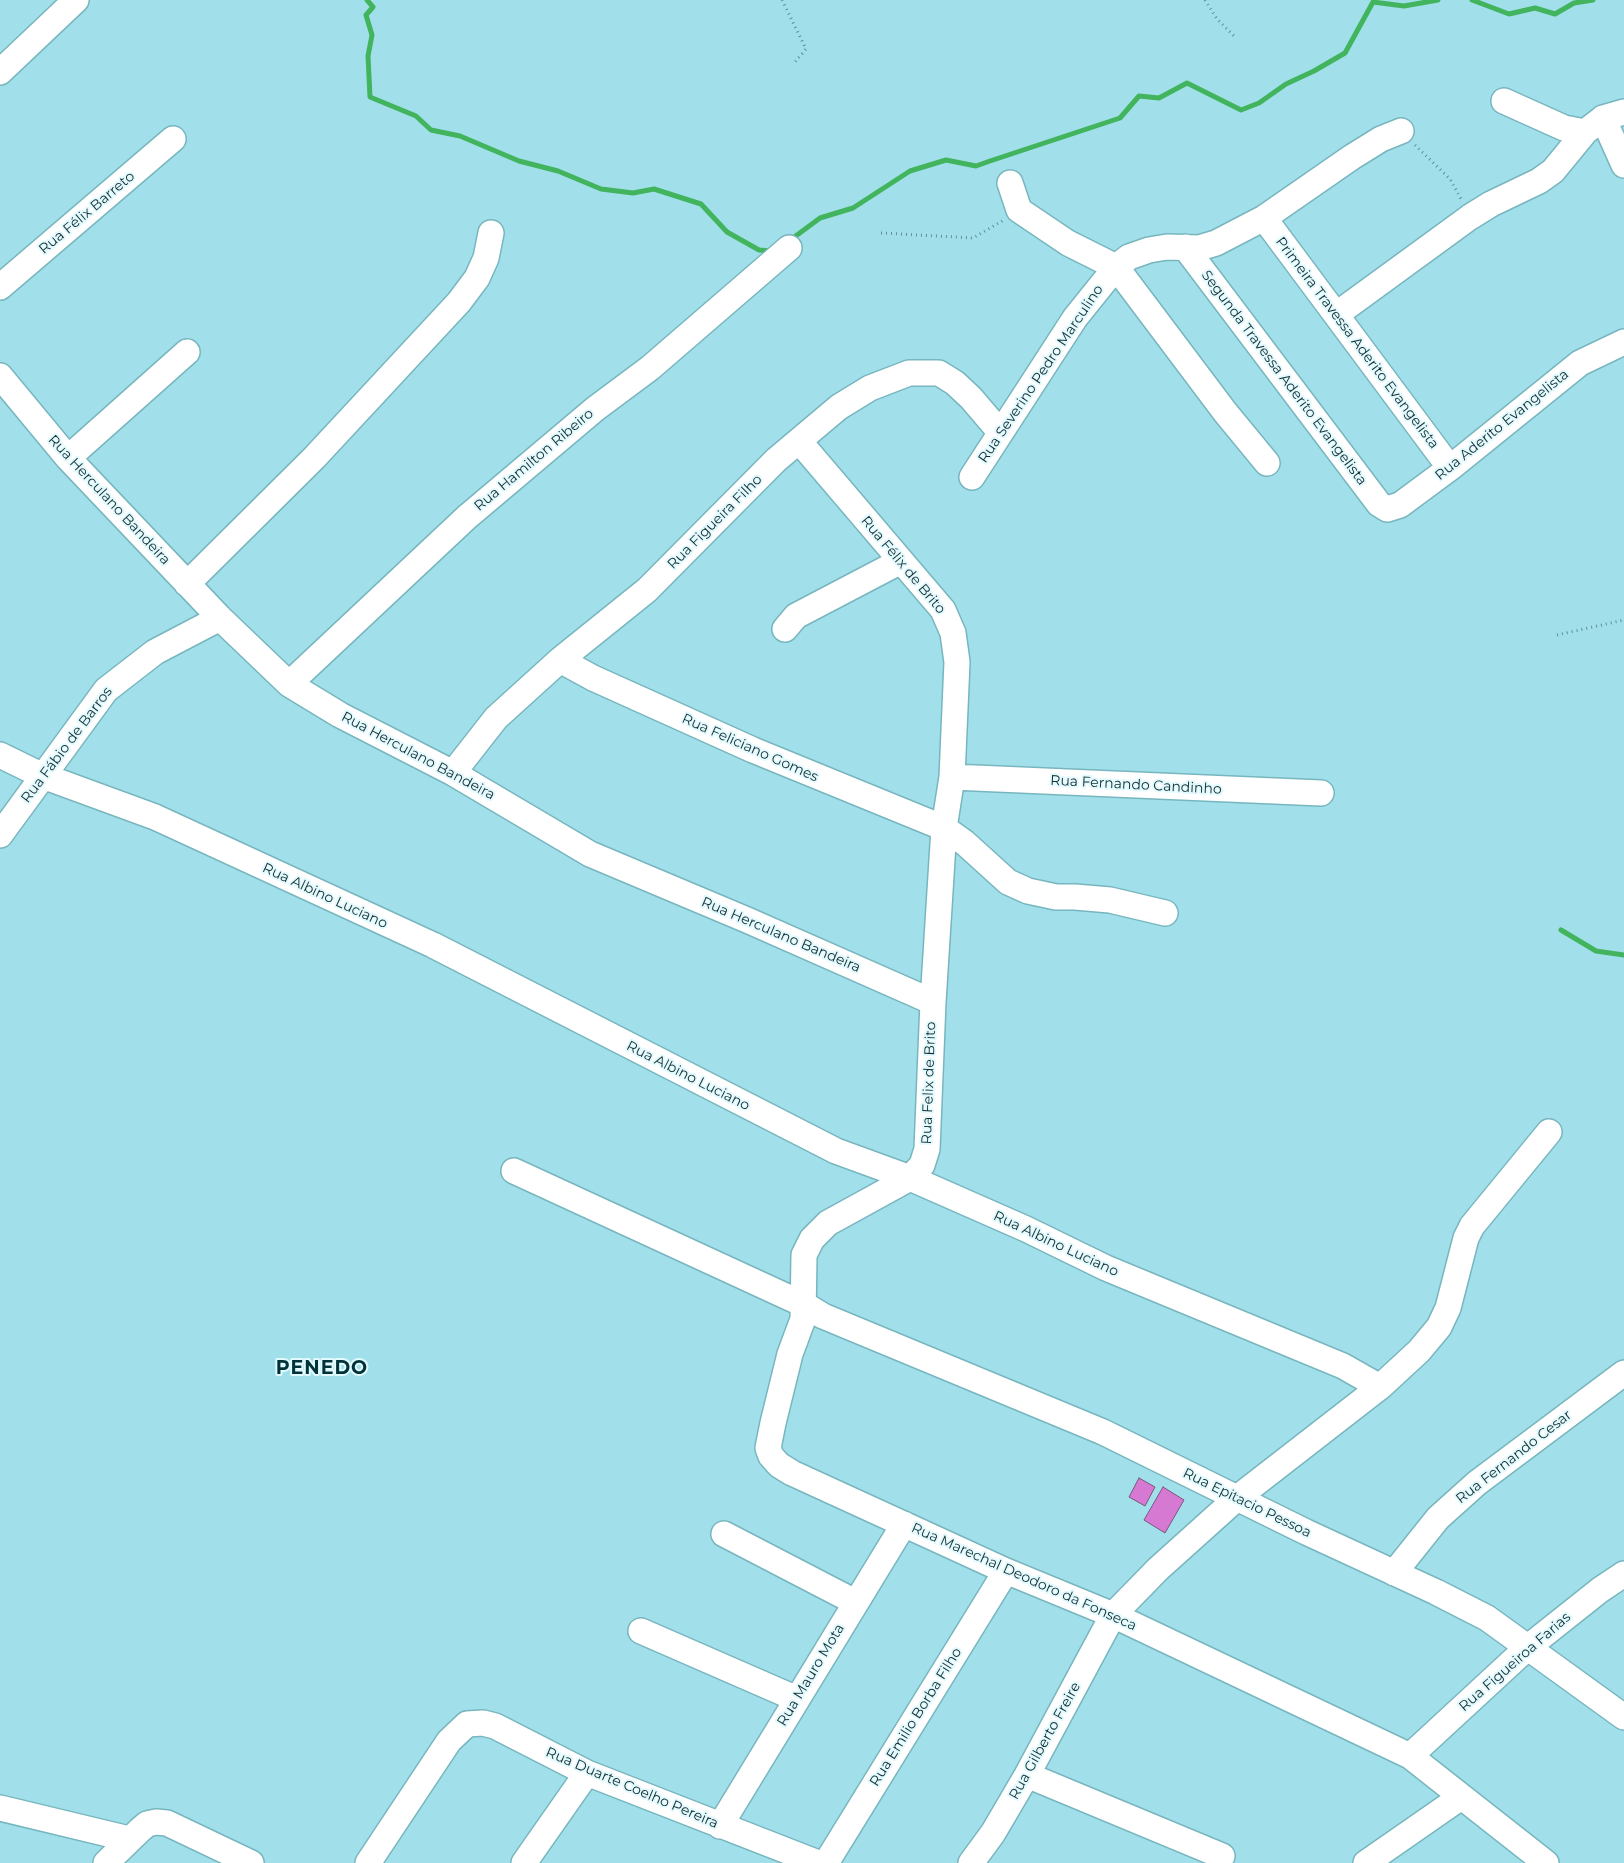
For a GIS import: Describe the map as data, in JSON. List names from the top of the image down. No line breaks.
{"streets":{"street":["Rua Félix Barreto","Primeira Travessa Aderito Evangelista","Rua Severino Pedro Marculino","Segunda Travessa Aderito Evangelista","Rua Aderito Evangelista","Rua Hamilton Ribeiro","Rua Herculano Bandeira","Rua Figueira Filho","Rua Félix de Brito","Rua Fábio de Barros","Rua Feliciano Gomes","Rua Fernando Candinho","Rua Albino Luciano","Rua Felix de Brito","Rua Fernando Cesar","Rua Epitacio Pessoa","Rua Marechal Deodoro da Fonseca","Rua Figueiroa Farias","Rua Mauro Mota","Rua Emilio Borba Filho","Rua Gilberto Freire","Rua Duarte Coelho Pereira"]},"crossings":[["Primeira Travessa Aderito Evangelista","Rua Severino Pedro Marculino"],["Primeira Travessa Aderito Evangelista","Rua Aderito Evangelista"],["Rua Severino Pedro Marculino","Segunda Travessa Aderito Evangelista"],["Rua Severino Pedro Marculino","Rua Figueira Filho"],["Segunda Travessa Aderito Evangelista","Rua Aderito Evangelista"],["Rua Hamilton Ribeiro","Rua Herculano Bandeira"],["Rua Herculano Bandeira","Rua Figueira Filho"],["Rua Herculano Bandeira","Rua Fábio de Barros"],["Rua Herculano Bandeira","Rua Felix de Brito"],["Rua Figueira Filho","Rua Félix de Brito"],["Rua Figueira Filho","Rua Feliciano Gomes"],["Rua Félix de Brito","Rua Feliciano Gomes"],["Rua Félix de Brito","Rua Fernando Candinho"],["Rua Félix de Brito","Rua Felix de Brito"],["Rua Fábio de Barros","Rua Albino Luciano"],["Rua Feliciano Gomes","Rua Felix de Brito"],["Rua Albino Luciano","Rua Felix de Brito"],["Rua Albino Luciano","Rua Gilberto Freire"],["Rua Felix de Brito","Rua Epitacio Pessoa"],["Rua Felix de Brito","Rua Marechal Deodoro da Fonseca"],["Rua Fernando Cesar","Rua Epitacio Pessoa"],["Rua Epitacio Pessoa","Rua Marechal Deodoro da Fonseca"],["Rua Epitacio Pessoa","Rua Figueiroa Farias"],["Rua Epitacio Pessoa","Rua Gilberto Freire"],["Rua Marechal Deodoro da Fonseca","Rua Figueiroa Farias"],["Rua Marechal Deodoro da Fonseca","Rua Mauro Mota"],["Rua Marechal Deodoro da Fonseca","Rua Emilio Borba Filho"],["Rua Marechal Deodoro da Fonseca","Rua Gilberto Freire"],["Rua Mauro Mota","Rua Duarte Coelho Pereira"],["Rua Emilio Borba Filho","Rua Duarte Coelho Pereira"]],"districts":["PENEDO"]}
